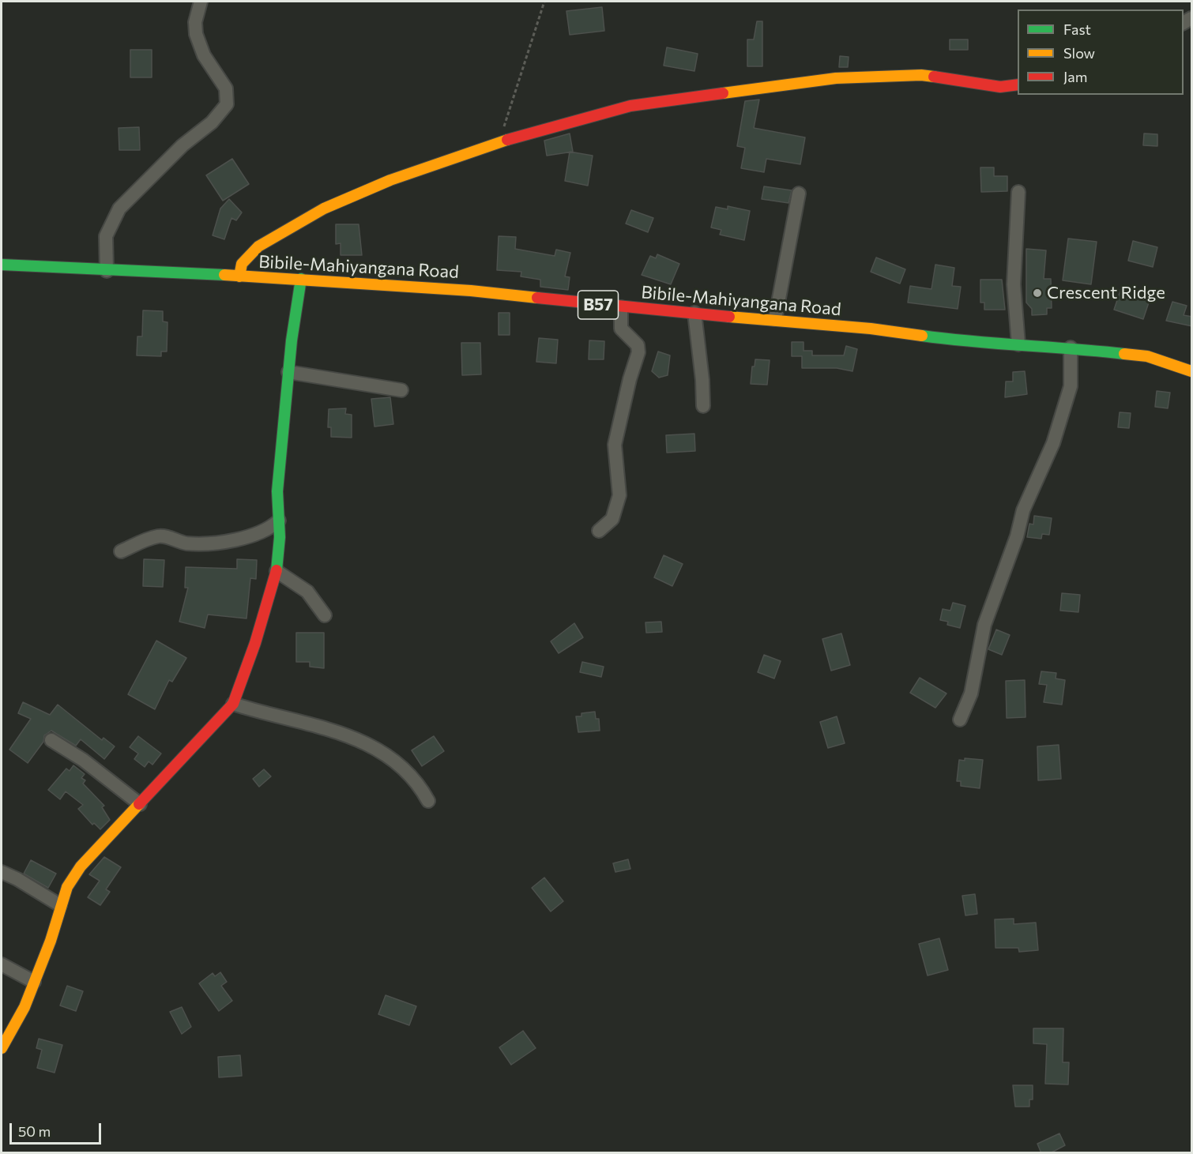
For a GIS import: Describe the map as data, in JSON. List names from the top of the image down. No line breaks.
{"streets":{"street":["Bibile-Mahiyangana Road","B57"]},"places":["Crescent Ridge"],"legend":["Fast","Slow","Jam"],"scale_bar":"50 m"}
